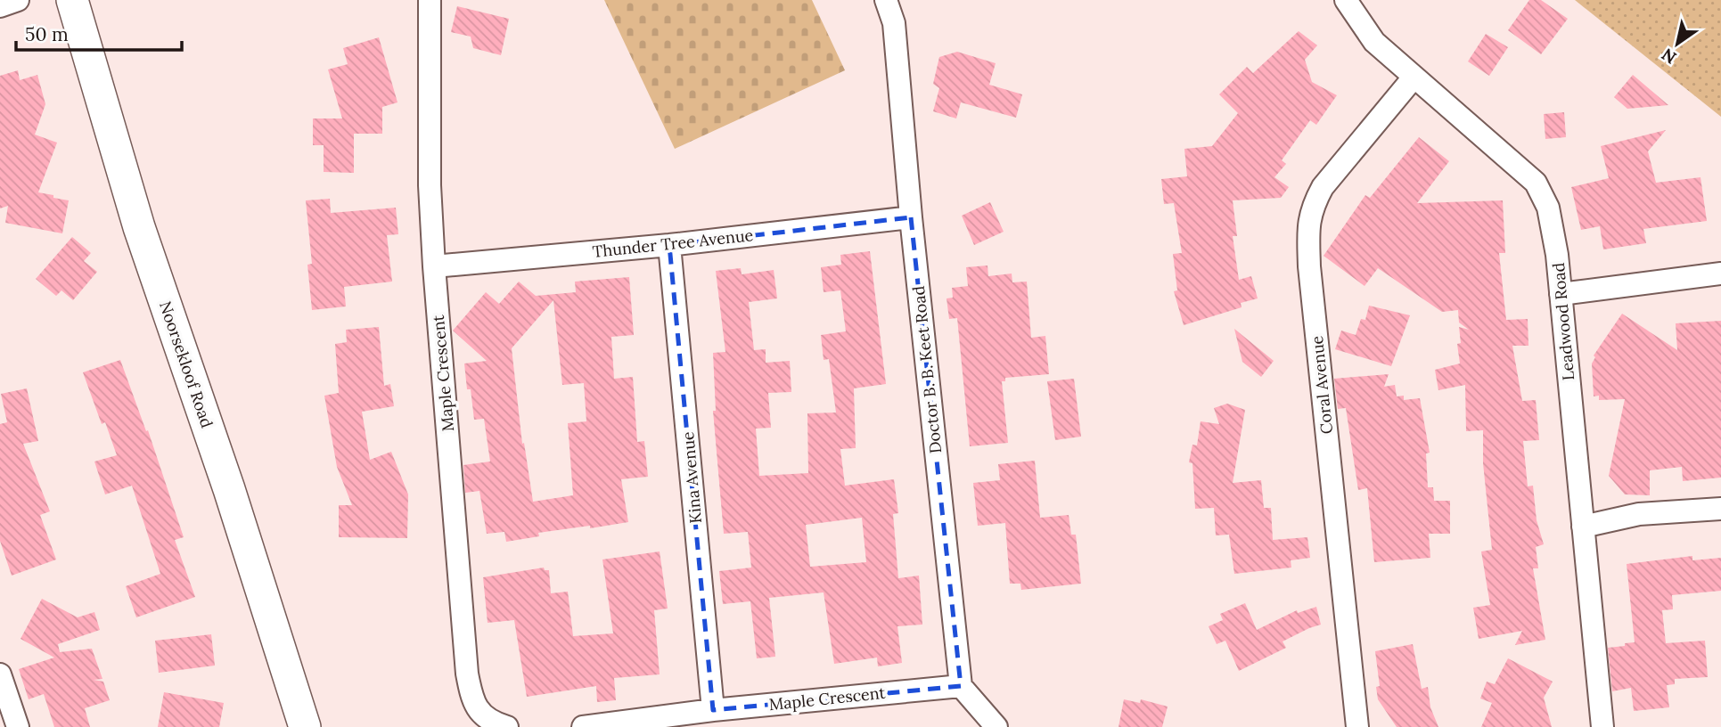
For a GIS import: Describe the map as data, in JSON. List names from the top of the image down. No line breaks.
{"streets":{"street":["Thunder Tree Avenue","Leadwood Road","Noorsekloof Road","Doctor B. B. Keet Road","Maple Crescent","Coral Avenue","Kina Avenue"]},"crossings":[["Thunder Tree Avenue","Doctor B. B. Keet Road"],["Thunder Tree Avenue","Maple Crescent"],["Thunder Tree Avenue","Kina Avenue"],["Leadwood Road","Coral Avenue"],["Doctor B. B. Keet Road","Maple Crescent"],["Maple Crescent","Kina Avenue"]],"scale_bar":"50 m","north":"bottom left"}
